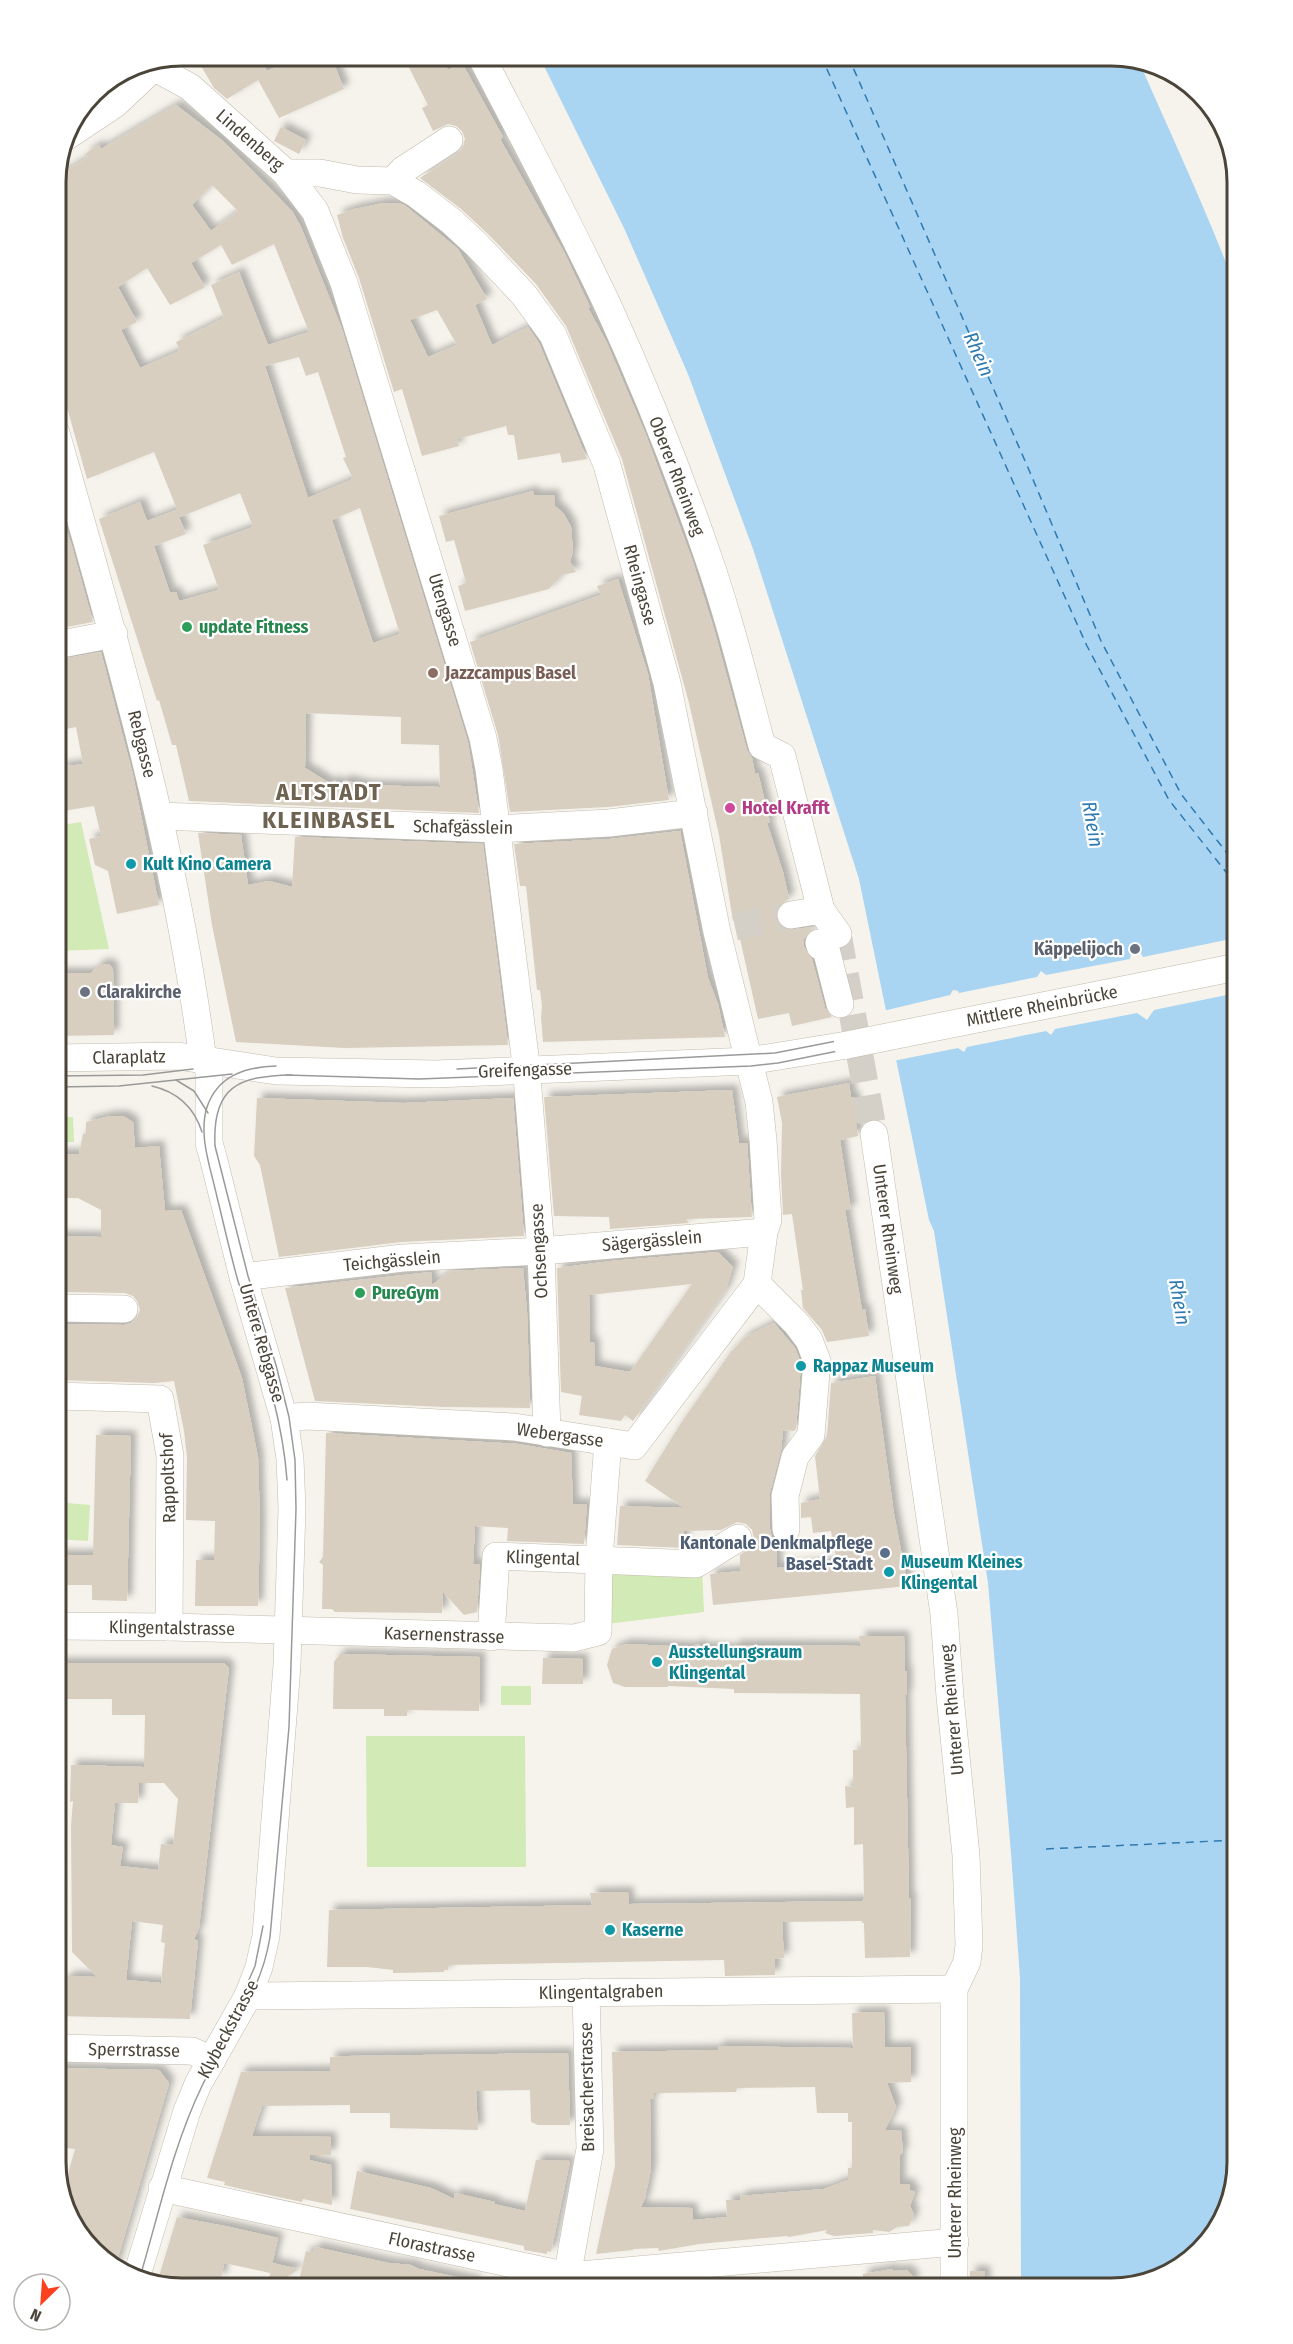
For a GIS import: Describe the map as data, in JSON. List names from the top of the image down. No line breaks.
{"streets":{"street":["Lindenberg","Oberer Rheinweg","Rheingasse","Utengasse","Rebgasse","Schafgässlein","Mittlere Rheinbrücke","Claraplatz","Greifengasse","Unterer Rheinweg","Sägergässlein","Ochsengasse","Teichgässlein","Untere Rebgasse","Webergasse","Rappoltshof","Klingental","Klingentalstrasse","Kasernenstrasse","Klingentalgraben","Klybeckstrasse","Sperrstrasse","Breisacherstrasse","Florastrasse"]},"crossings":[["Lindenberg","Rheingasse"],["Lindenberg","Utengasse"],["Rheingasse","Schafgässlein"],["Rheingasse","Greifengasse"],["Rheingasse","Sägergässlein"],["Rheingasse","Webergasse"],["Utengasse","Schafgässlein"],["Utengasse","Greifengasse"],["Utengasse","Ochsengasse"],["Rebgasse","Schafgässlein"],["Rebgasse","Claraplatz"],["Rebgasse","Greifengasse"],["Rebgasse","Untere Rebgasse"],["Mittlere Rheinbrücke","Greifengasse"],["Claraplatz","Greifengasse"],["Claraplatz","Untere Rebgasse"],["Greifengasse","Ochsengasse"],["Greifengasse","Untere Rebgasse"],["Unterer Rheinweg","Klingentalgraben"],["Unterer Rheinweg","Florastrasse"],["Sägergässlein","Ochsengasse"],["Sägergässlein","Teichgässlein"],["Ochsengasse","Teichgässlein"],["Ochsengasse","Webergasse"],["Teichgässlein","Untere Rebgasse"],["Untere Rebgasse","Webergasse"],["Untere Rebgasse","Klingentalstrasse"],["Untere Rebgasse","Kasernenstrasse"],["Untere Rebgasse","Klybeckstrasse"],["Webergasse","Klingental"],["Rappoltshof","Klingentalstrasse"],["Klingental","Kasernenstrasse"],["Klingentalstrasse","Kasernenstrasse"],["Klingentalstrasse","Klybeckstrasse"],["Kasernenstrasse","Klybeckstrasse"],["Klingentalgraben","Klybeckstrasse"],["Klingentalgraben","Breisacherstrasse"],["Klybeckstrasse","Sperrstrasse"],["Klybeckstrasse","Florastrasse"]],"districts":["ALTSTADT KLEINBASEL"],"water":["Rhein"],"places":["update Fitness","Jazzcampus Basel","Hotel Krafft","Kult Kino Camera","Käppelijoch","Clarakirche","PureGym","Rappaz Museum","Kantonale Denkmalpflege Basel-Stadt","Museum Kleines Klingental","Ausstellungsraum Klingental","Kaserne"],"north":"bottom left"}
